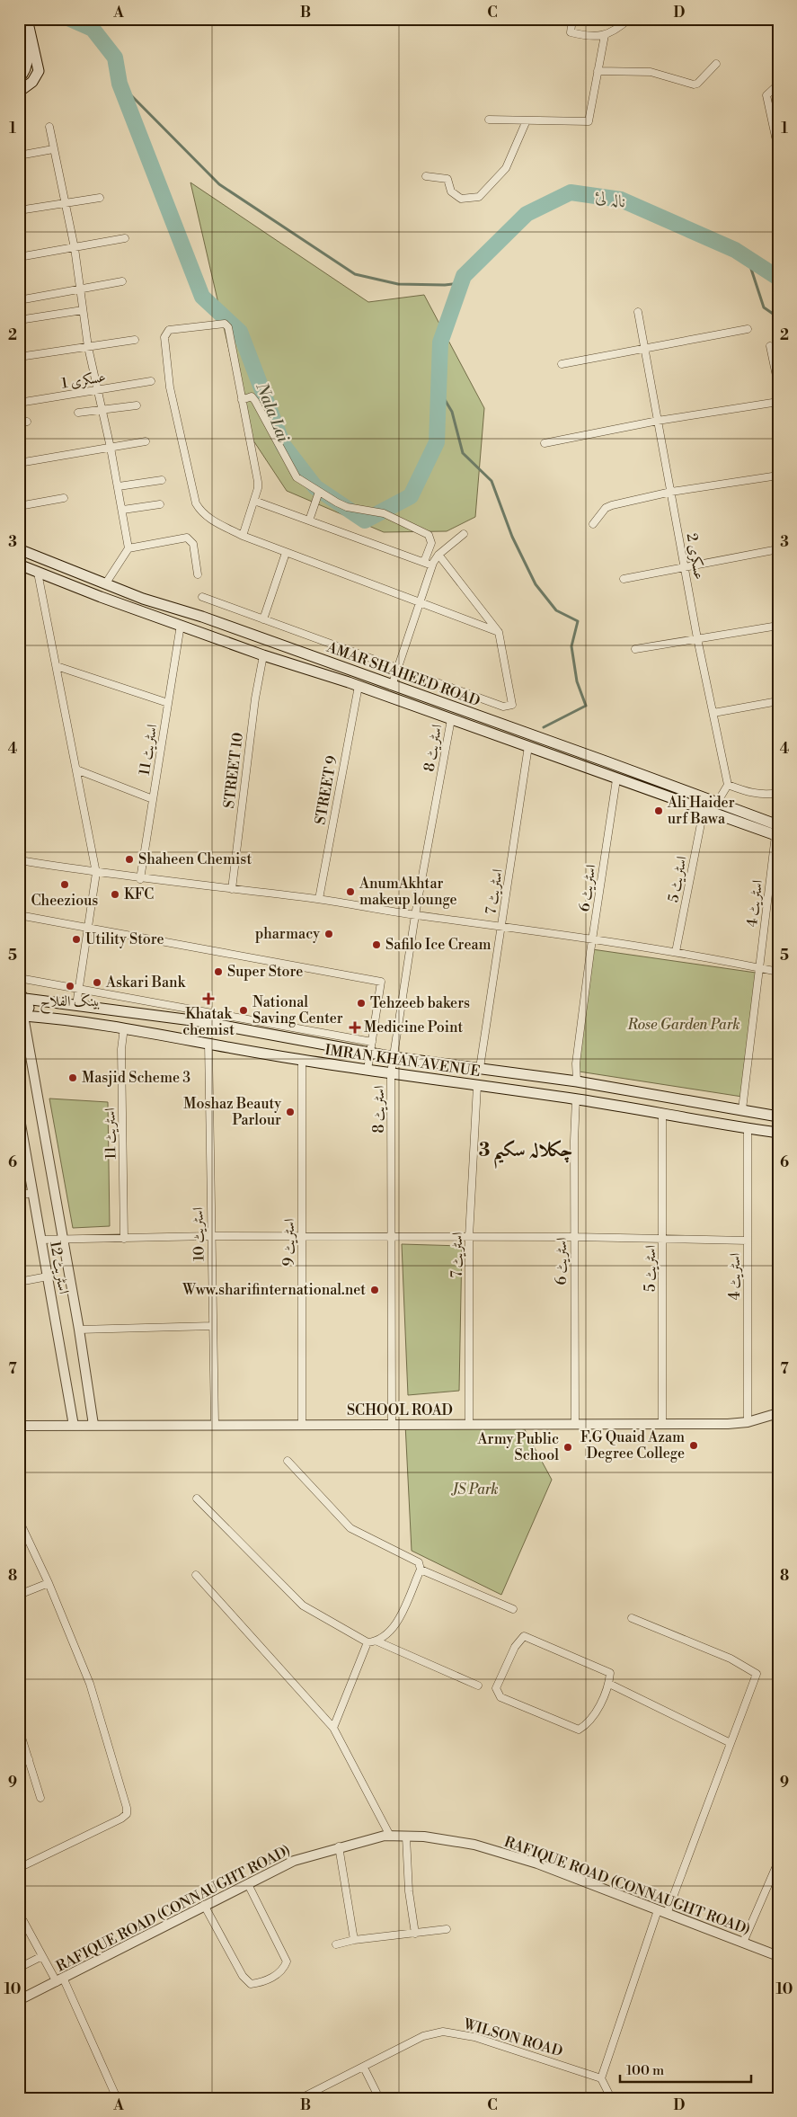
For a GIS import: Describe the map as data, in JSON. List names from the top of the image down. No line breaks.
{"streets":{"main road":["AMAR SHAHEED ROAD","IMRAN KHAN AVENUE"],"street":["عسکری 1","عسکری 2","اسٹریٹ 8","اسٹریٹ 11","STREET 10","STREET 9","اسٹریٹ 5","اسٹریٹ 6","اسٹریٹ 7","اسٹریٹ 4","اسٹریٹ 10","اسٹریٹ 9","اسٹریٹ 12","SCHOOL ROAD","RAFIQUE ROAD (CONNAUGHT ROAD)","WILSON ROAD"]},"crossings":[["AMAR SHAHEED ROAD","اسٹریٹ 8"],["AMAR SHAHEED ROAD","اسٹریٹ 11"],["AMAR SHAHEED ROAD","STREET 10"],["AMAR SHAHEED ROAD","STREET 9"],["AMAR SHAHEED ROAD","اسٹریٹ 5"],["AMAR SHAHEED ROAD","اسٹریٹ 6"],["AMAR SHAHEED ROAD","اسٹریٹ 7"],["AMAR SHAHEED ROAD","اسٹریٹ 4"],["اسٹریٹ 8","IMRAN KHAN AVENUE"],["اسٹریٹ 8","SCHOOL ROAD"],["اسٹریٹ 11","IMRAN KHAN AVENUE"],["اسٹریٹ 5","IMRAN KHAN AVENUE"],["اسٹریٹ 5","SCHOOL ROAD"],["اسٹریٹ 6","IMRAN KHAN AVENUE"],["اسٹریٹ 6","SCHOOL ROAD"],["اسٹریٹ 7","IMRAN KHAN AVENUE"],["اسٹریٹ 7","SCHOOL ROAD"],["اسٹریٹ 4","IMRAN KHAN AVENUE"],["اسٹریٹ 4","SCHOOL ROAD"],["IMRAN KHAN AVENUE","اسٹریٹ 10"],["IMRAN KHAN AVENUE","اسٹریٹ 9"],["اسٹریٹ 10","SCHOOL ROAD"],["اسٹریٹ 9","SCHOOL ROAD"],["اسٹریٹ 12","SCHOOL ROAD"]],"districts":["چکلالہ سکیم 3"],"water":["نالہ لئ","Nala Lai"],"parks":["Rose Garden Park","JS Park"],"places":{"other":["Ali Haider urf Bawa","Shaheen Chemist","Cheezious","AnumAkhtar makeup lounge","KFC","pharmacy","Utility Store","Safilo Ice Cream","Super Store","Askari Bank","بینک الفلاح","Tehzeeb bakers","National Saving Center","Masjid Scheme 3","Moshaz Beauty Parlour","Www.sharifinternational.net","F.G Quaid Azam Degree College","Army Public School"],"health":["Khatak chemist","Medicine Point"]},"scale_bar":"100 m","grid":{"columns":["A","B","C","D"],"rows":["1","2","3","4","5","6","7","8","9","10"]}}
